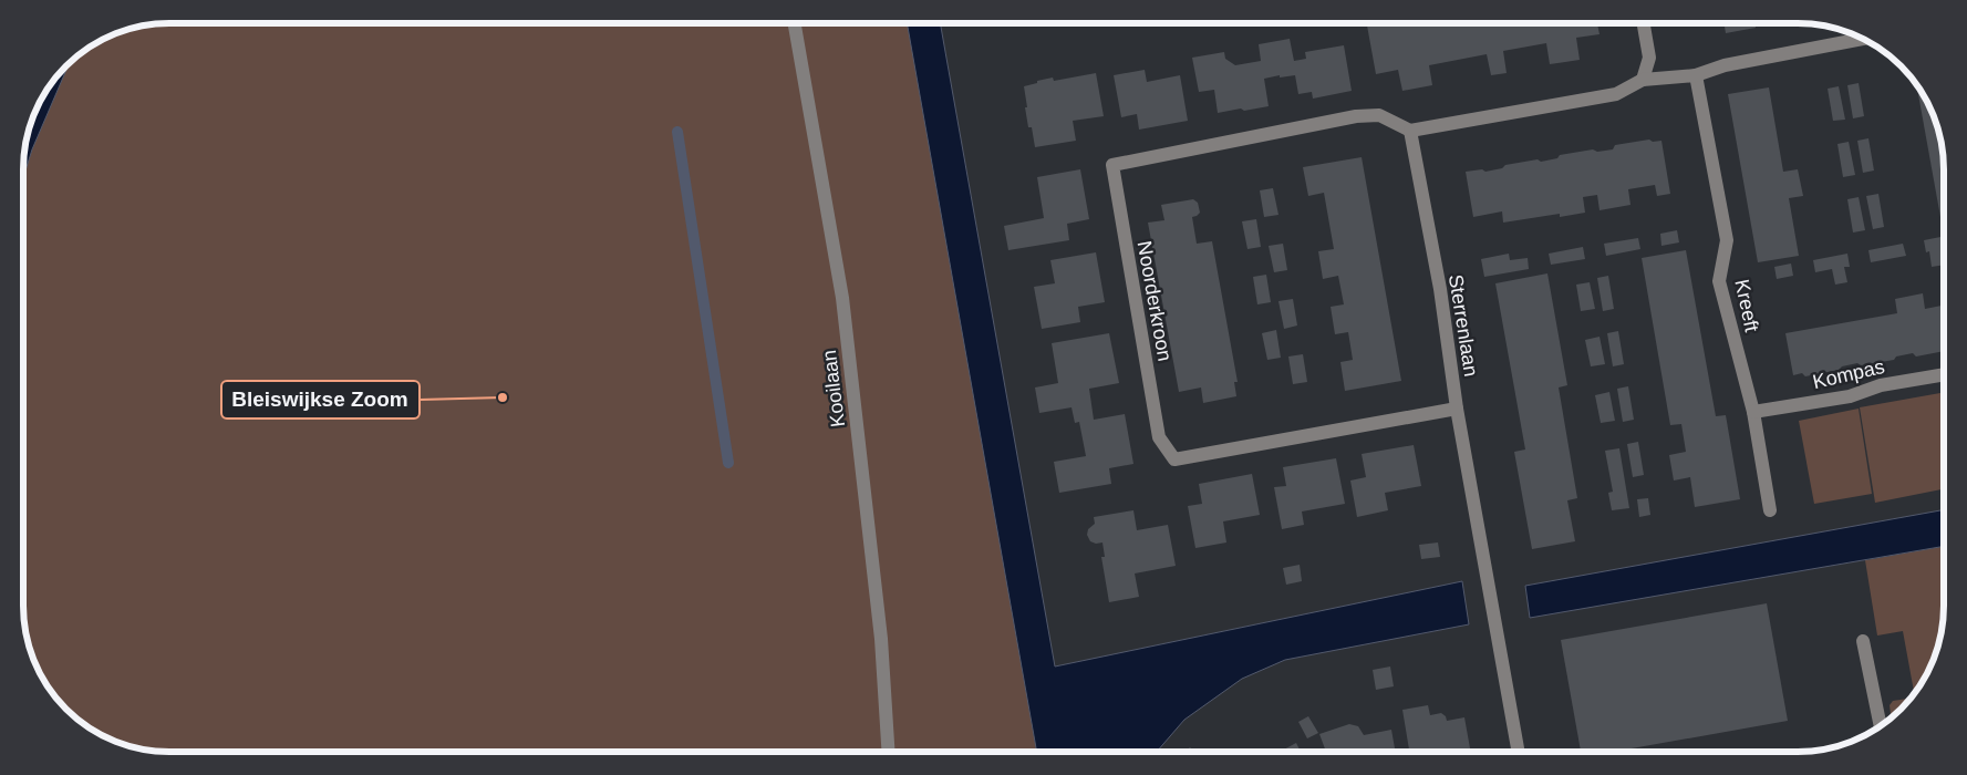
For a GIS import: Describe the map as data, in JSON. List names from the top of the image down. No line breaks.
{"streets":{"street":["Noorderkroon","Kreeft","Sterrenlaan","Kompas","Kooilaan"]},"crossings":[["Noorderkroon","Sterrenlaan"],["Kreeft","Kompas"]],"places":["Bleiswijkse Zoom"]}
